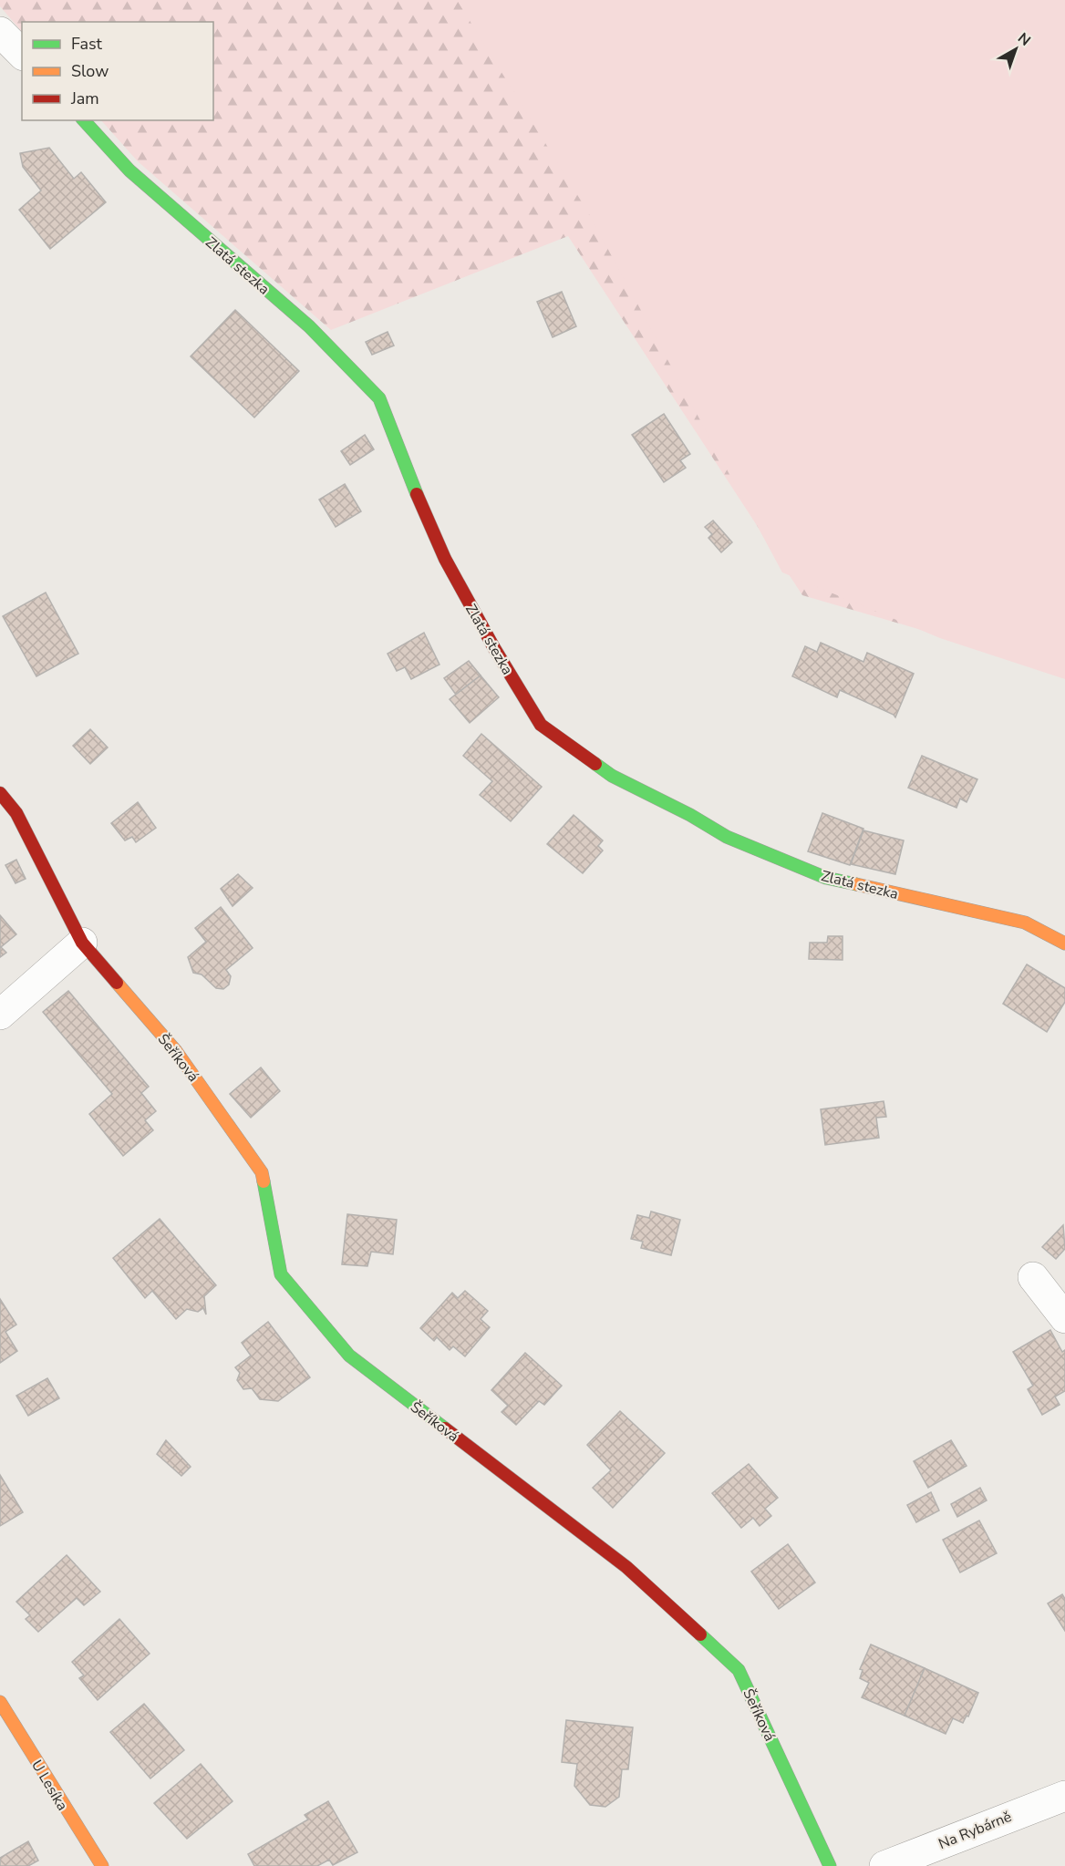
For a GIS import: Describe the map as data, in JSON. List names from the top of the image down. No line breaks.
{"streets":{"street":["Zlatá stezka","Šeříková","U Lesíka","Na Rybárně"]},"legend":["Fast","Slow","Jam"],"north":"top right"}
